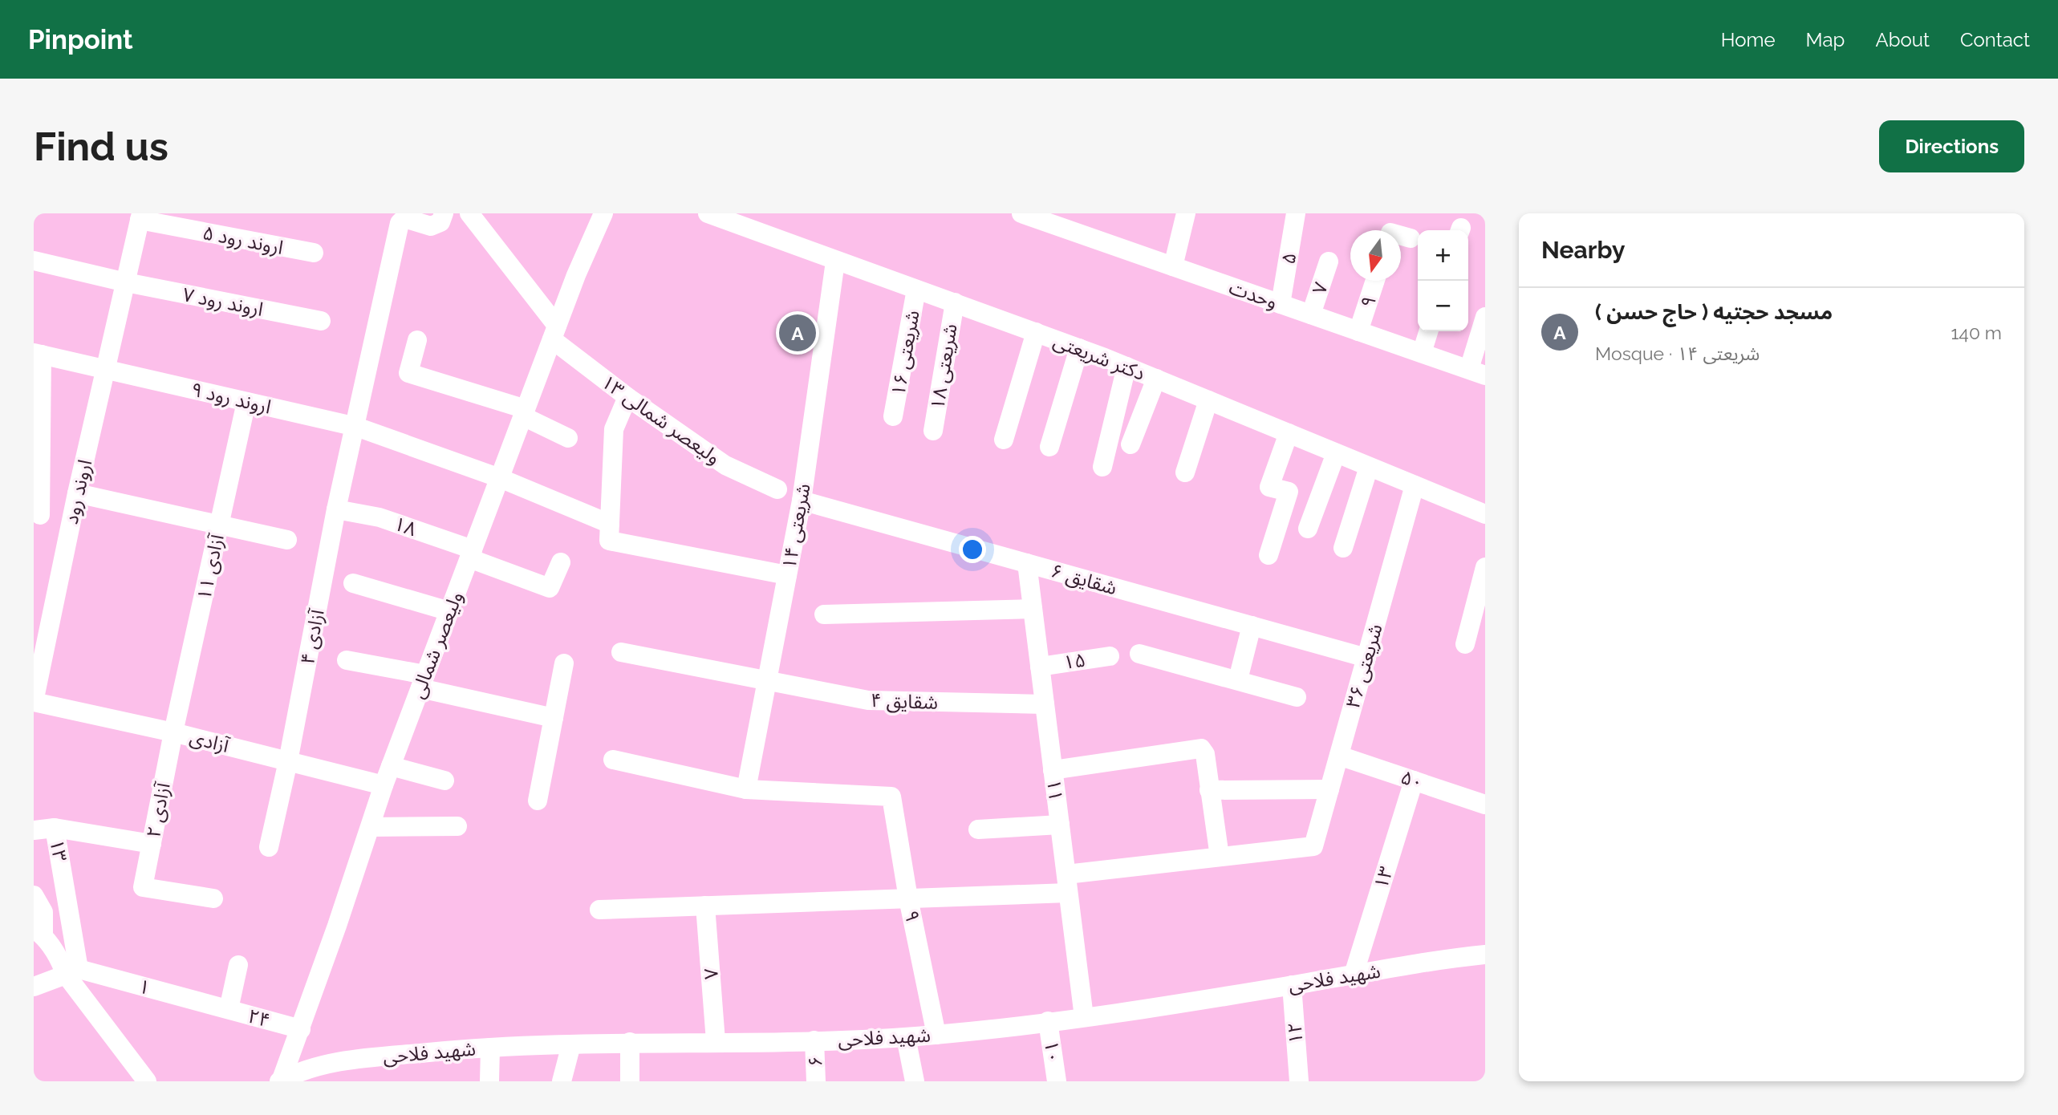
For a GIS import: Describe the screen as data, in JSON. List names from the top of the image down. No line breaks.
{"streets":{"street":["اروند رود ۵","۵","۷","وحدت","اروند رود ۷","۹","شریعتی ۱۶","دکتر شریعتی","شریعتی ۱۸","اروند رود ۹","ولیعصر شمالی ۱۳","اروند رود","۱۸","شریعتی ۱۴","آزادی ۱۱","شقایق ۶","آزادی ۴","ولیعصر شمالی","۱۵","شریعتی ۳۶","شقایق ۴","آزادی","۵۰","۱۱","آزادی ۲","۱۳","شهید فلاحی","۱","۲۴","۱۲","۱۰","۶"]},"crossings":[["اروند رود ۵","اروند رود"],["۵","وحدت"],["۷","وحدت"],["۷","شهید فلاحی"],["وحدت","۹"],["اروند رود ۷","اروند رود"],["۹","شریعتی ۱۴"],["۹","شهید فلاحی"],["شریعتی ۱۶","دکتر شریعتی"],["دکتر شریعتی","شریعتی ۱۸"],["دکتر شریعتی","شریعتی ۱۴"],["دکتر شریعتی","شریعتی ۳۶"],["اروند رود ۹","اروند رود"],["اروند رود ۹","آزادی ۱۱"],["اروند رود ۹","آزادی ۴"],["اروند رود ۹","ولیعصر شمالی"],["ولیعصر شمالی ۱۳","ولیعصر شمالی"],["اروند رود","آزادی"],["۱۸","آزادی ۴"],["۱۸","ولیعصر شمالی"],["شریعتی ۱۴","شقایق ۶"],["شریعتی ۱۴","شقایق ۴"],["آزادی ۱۱","آزادی"],["آزادی ۱۱","آزادی ۲"],["شقایق ۶","شریعتی ۳۶"],["شقایق ۶","۱۱"],["آزادی ۴","آزادی"],["ولیعصر شمالی","آزادی"],["ولیعصر شمالی","شهید فلاحی"],["ولیعصر شمالی","۲۴"],["۱۵","۱۱"],["شریعتی ۳۶","۵۰"],["شقایق ۴","۱۱"],["آزادی","آزادی ۲"],["۵۰","۱۳"],["۱۱","شهید فلاحی"],["آزادی ۲","۱۳"],["۱۳","شهید فلاحی"],["۱۳","۱"],["شهید فلاحی","۱۲"],["شهید فلاحی","۱۰"],["شهید فلاحی","۶"],["۱","۲۴"]],"north":"bottom","page":{"header":"Pinpoint","nav":["Home","Map","About","Contact"],"buttons":"Directions","title":"Find us","heading":"Nearby","map_buttons":["+","−"],"list":[{"mark":"A","name":"مسجد حجتیه ( حاج حسن )","note":"Mosque · شریعتی ۱۴","value":"140 m"}],"pins":"A"}}
